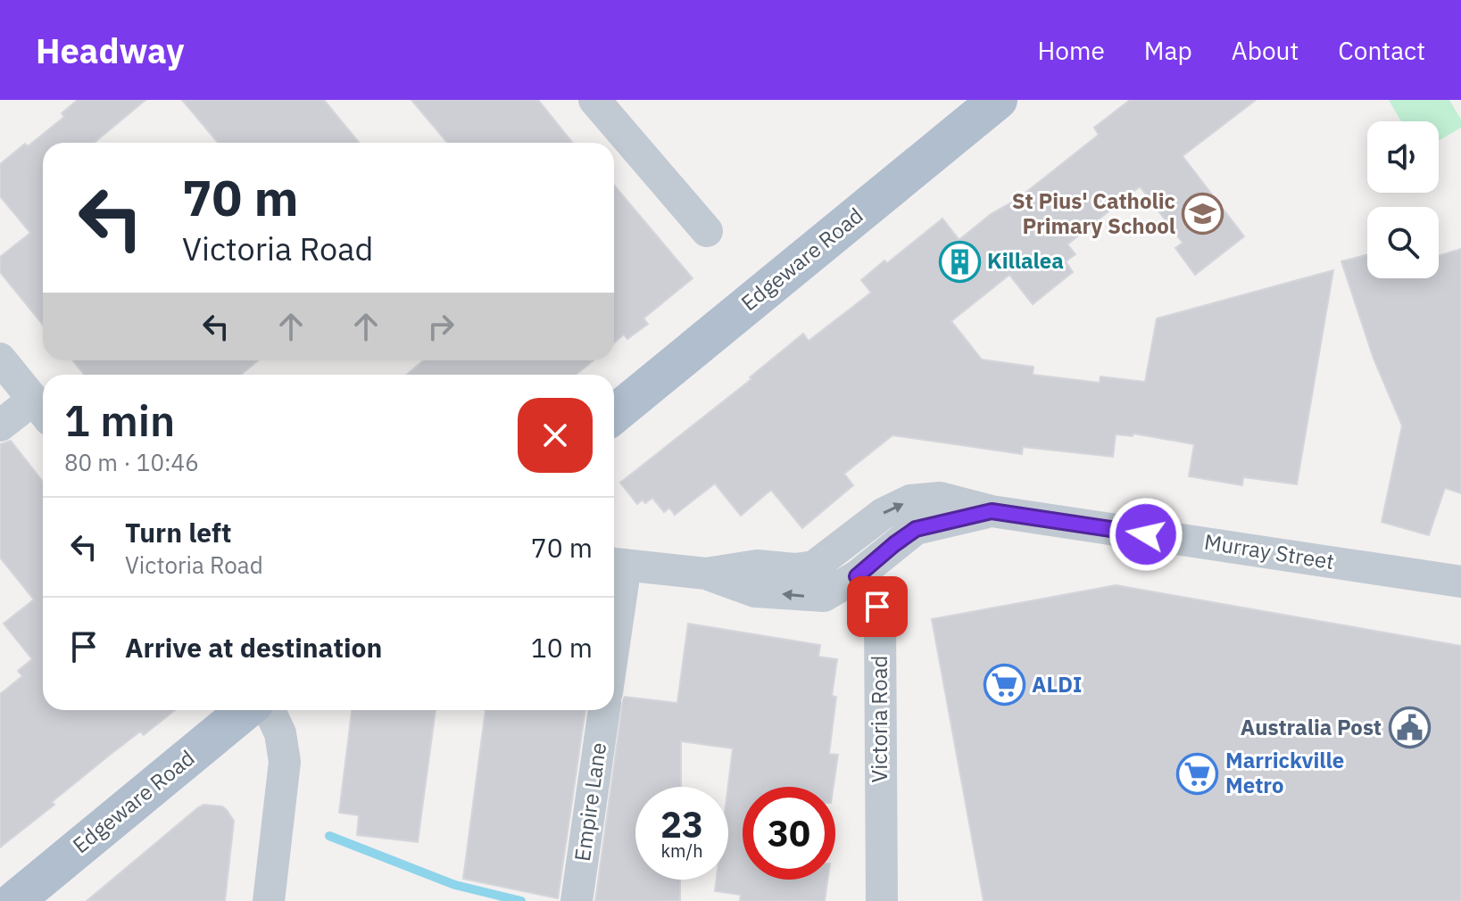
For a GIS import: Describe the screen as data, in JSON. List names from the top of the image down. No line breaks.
{"streets":{"main road":["Edgeware Road"],"street":["Murray Street","Victoria Road","Empire Lane"]},"crossings":[["Murray Street","Victoria Road"]],"places":{"school or university":["St Pius' Catholic Primary School"],"building":["Killalea"],"supermarket":["ALDI","Marrickville Metro"],"public building":["Australia Post"]},"page":{"header":"Headway","nav":["Home","Map","About","Contact"],"turn":["70 m","Victoria Road"],"heading":["1 min","80 m · 10:46"],"list":[{"name":"Turn left","note":"Victoria Road","value":"70 m"},{"name":"Arrive at destination","value":"10 m"}],"speed":"23 km/h","limit":"30"}}
